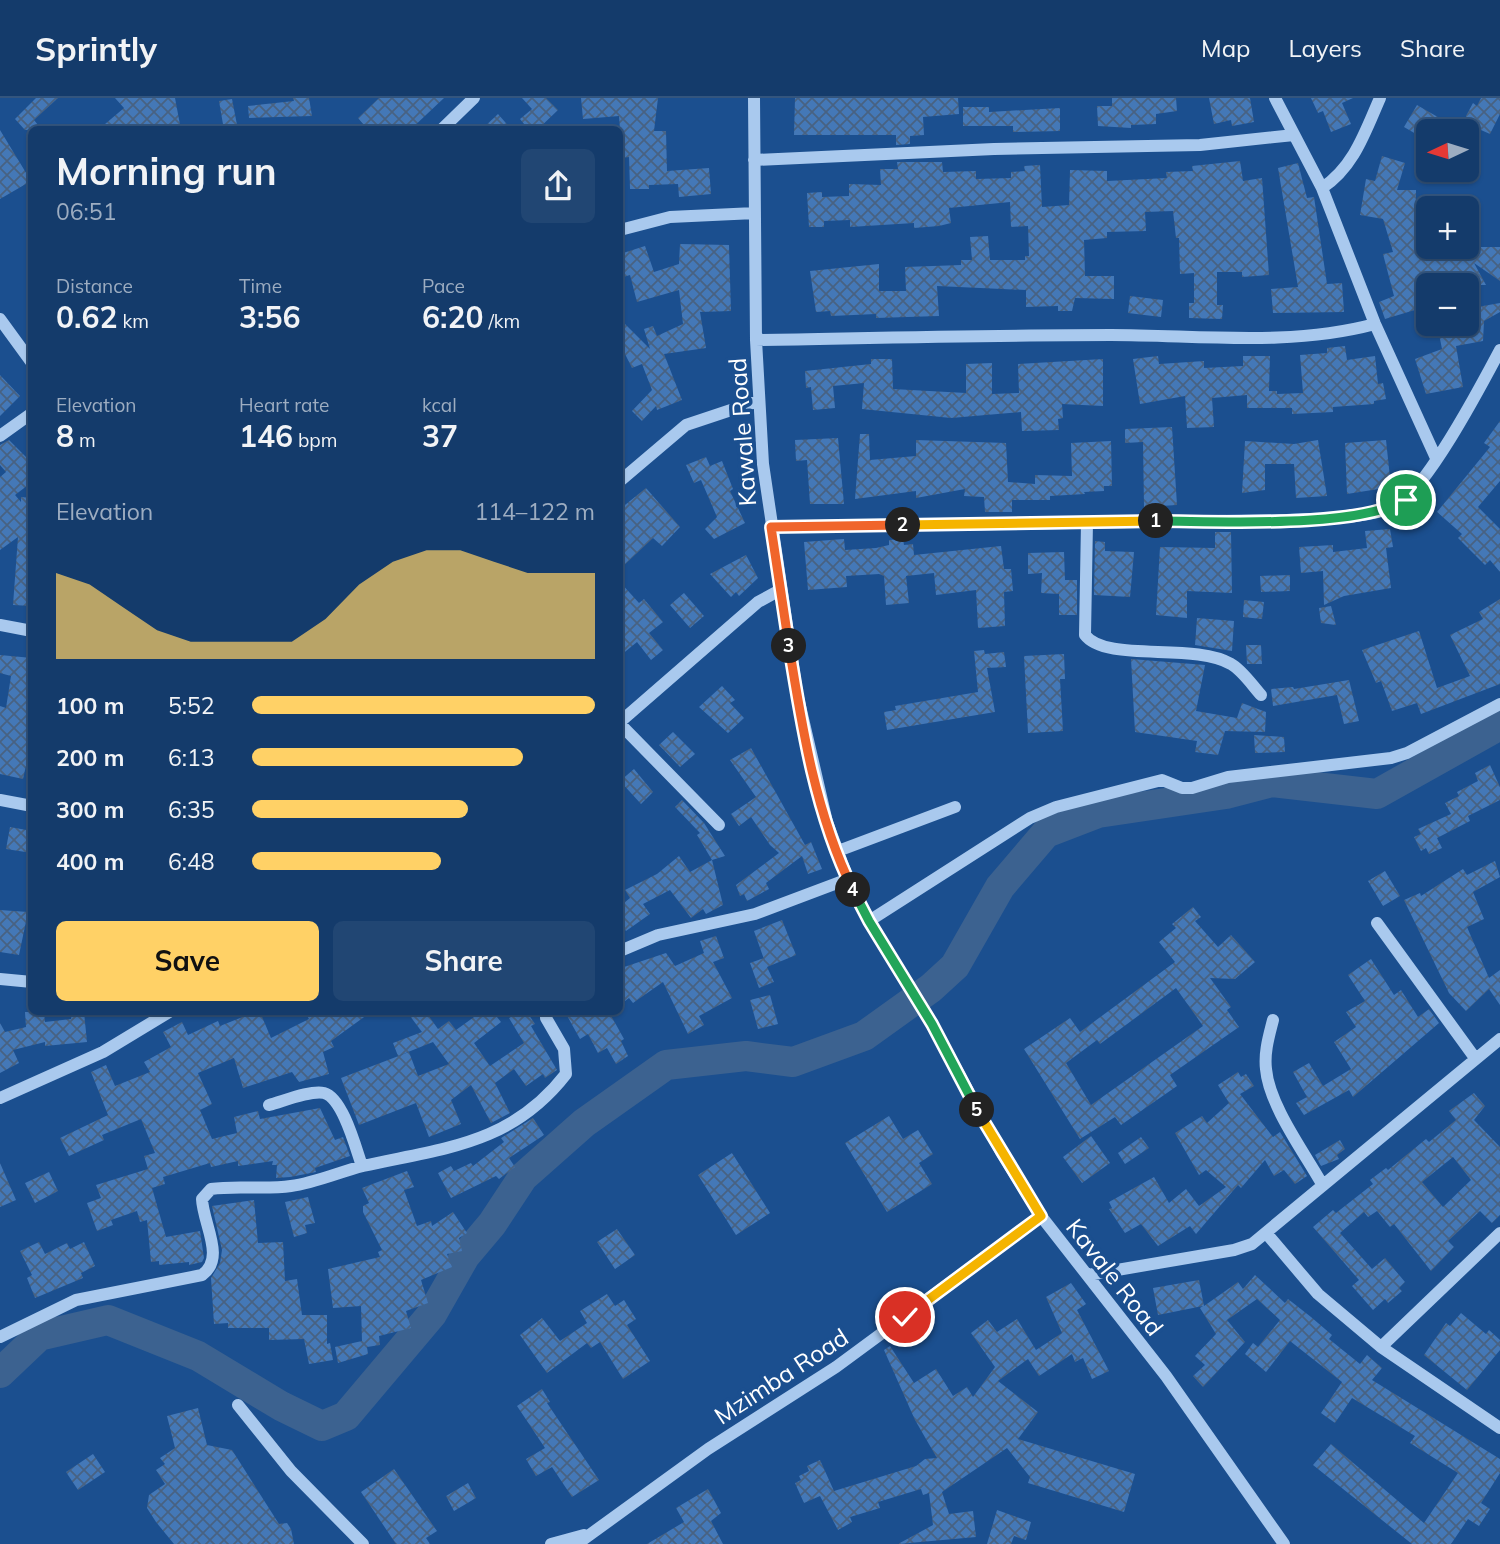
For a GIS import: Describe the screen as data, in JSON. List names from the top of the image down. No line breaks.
{"streets":{"street":["Kawale Road","Kavale Road","Mzimba Road"]},"crossings":[["Kawale Road","Kavale Road"],["Kavale Road","Mzimba Road"]],"north":"left","page":{"header":"Sprintly","nav":["Map","Layers","Share"],"map_buttons":["+","−"],"heading":["Morning run","06:51"],"stats":[["Distance","0.62 km"],["Time","3:56"],["Pace","6:20 /km"],["Elevation","8 m"],["Heart rate","146 bpm"],["kcal","37"]],"chart":["Elevation","114–122 m"],"pins":["1","2","3","4","5"],"list":[{"name":"100 m","note":"5:52"},{"name":"200 m","note":"6:13"},{"name":"300 m","note":"6:35"},{"name":"400 m","note":"6:48"}],"buttons":["Save","Share"]}}
